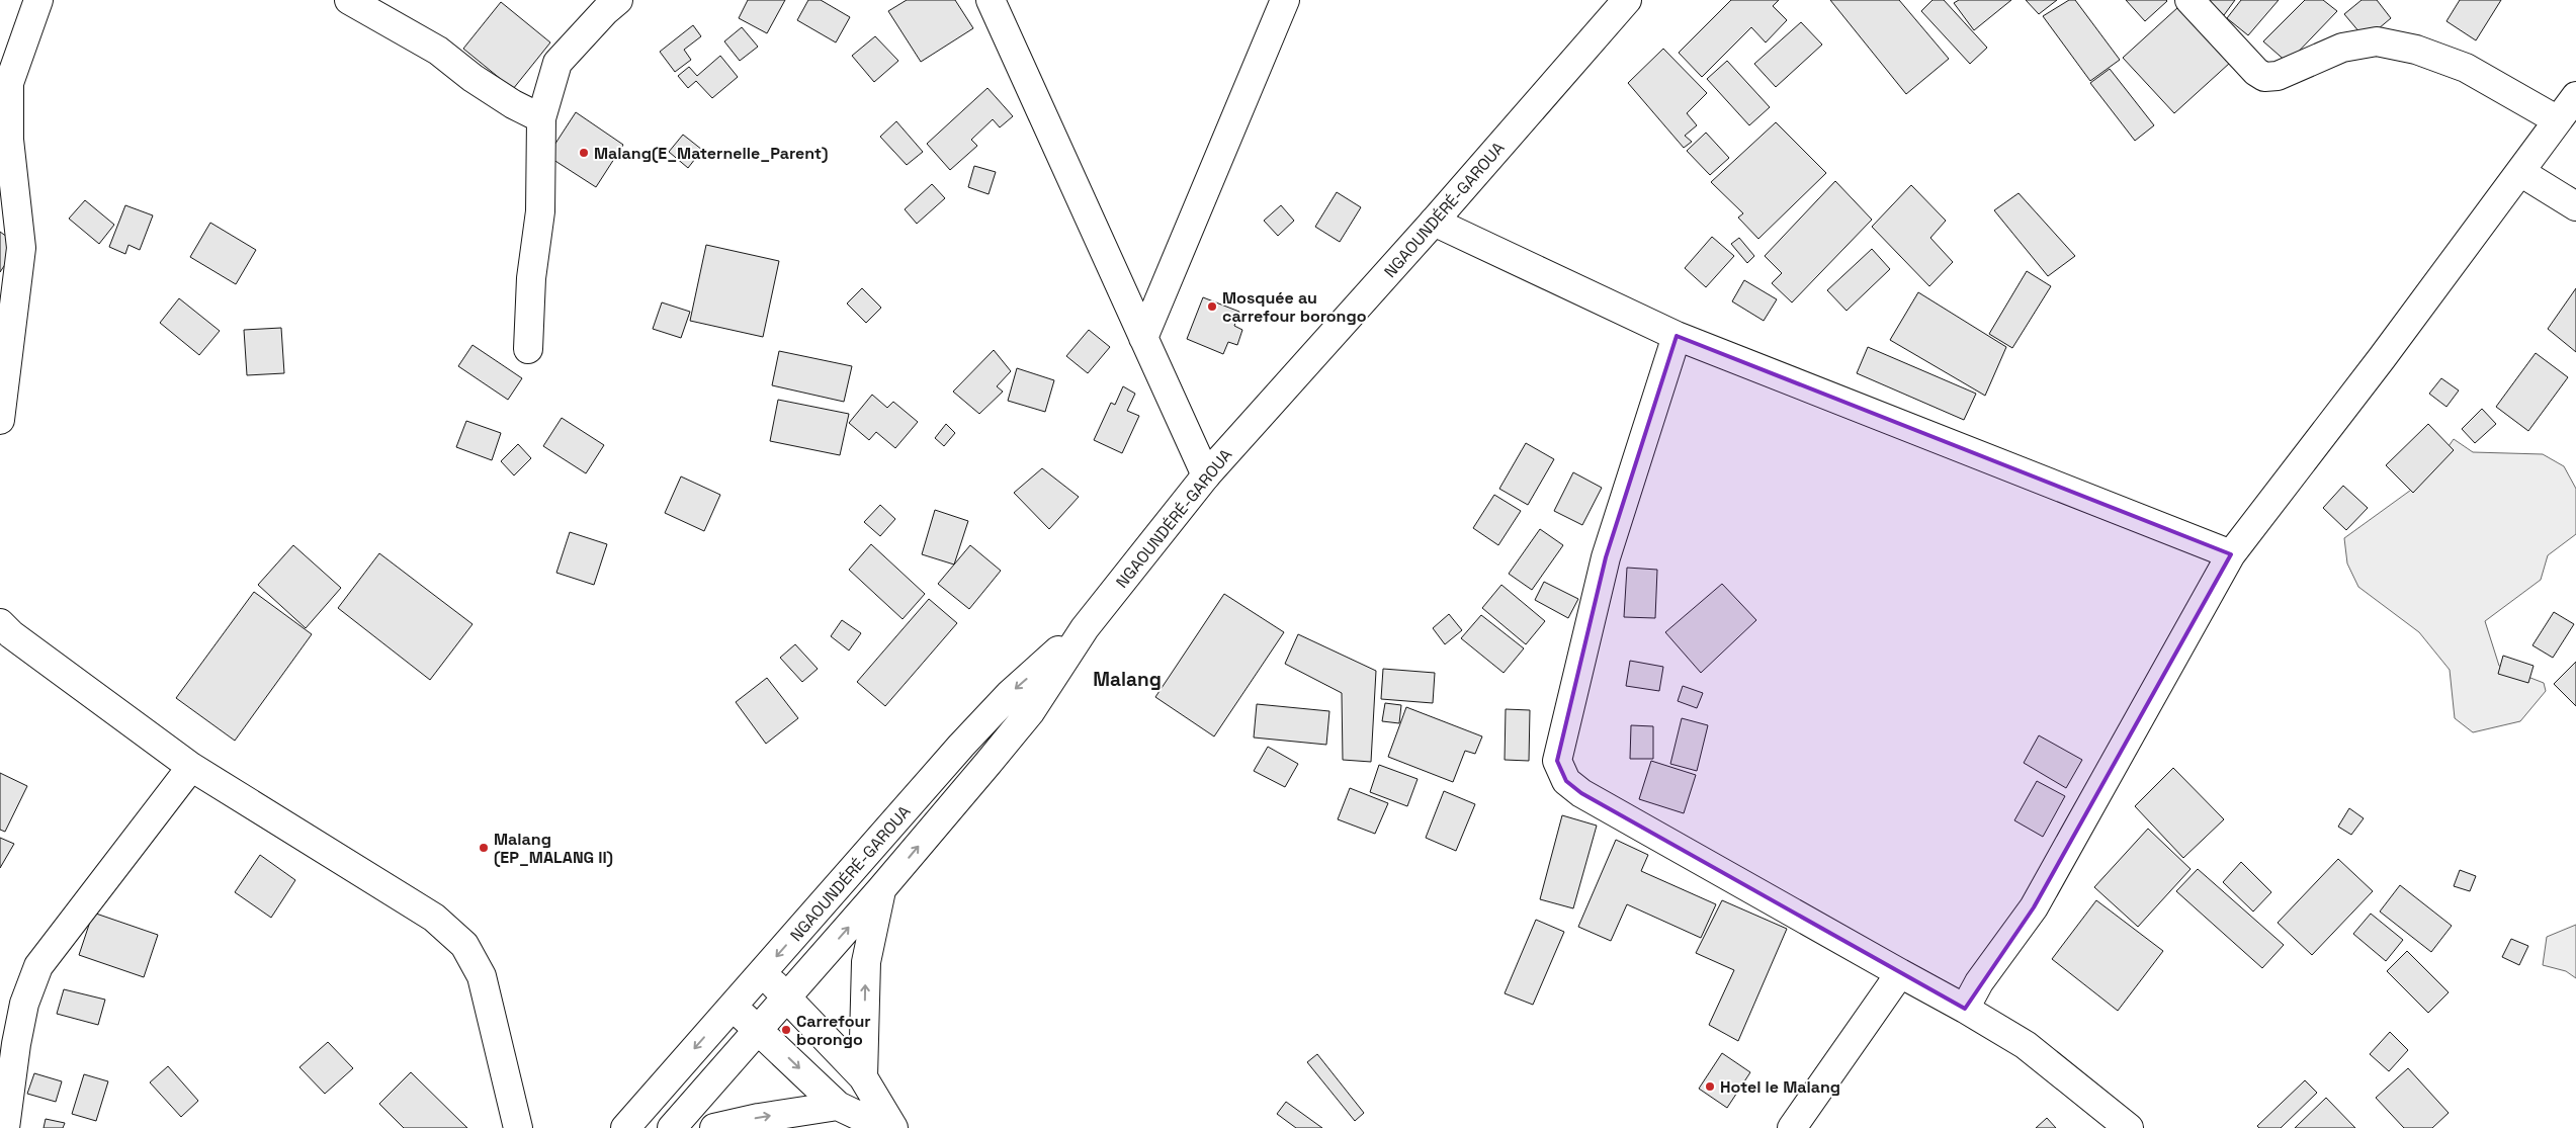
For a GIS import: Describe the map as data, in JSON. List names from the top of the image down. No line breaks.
{"streets":{"main road":["NGAOUNDÉRÉ-GAROUA"]},"districts":["Malang"],"places":["Malang(E_Maternelle_Parent)","Mosquée au carrefour borongo","Malang (EP_MALANG II)","Carrefour borongo","Hotel le Malang"]}
